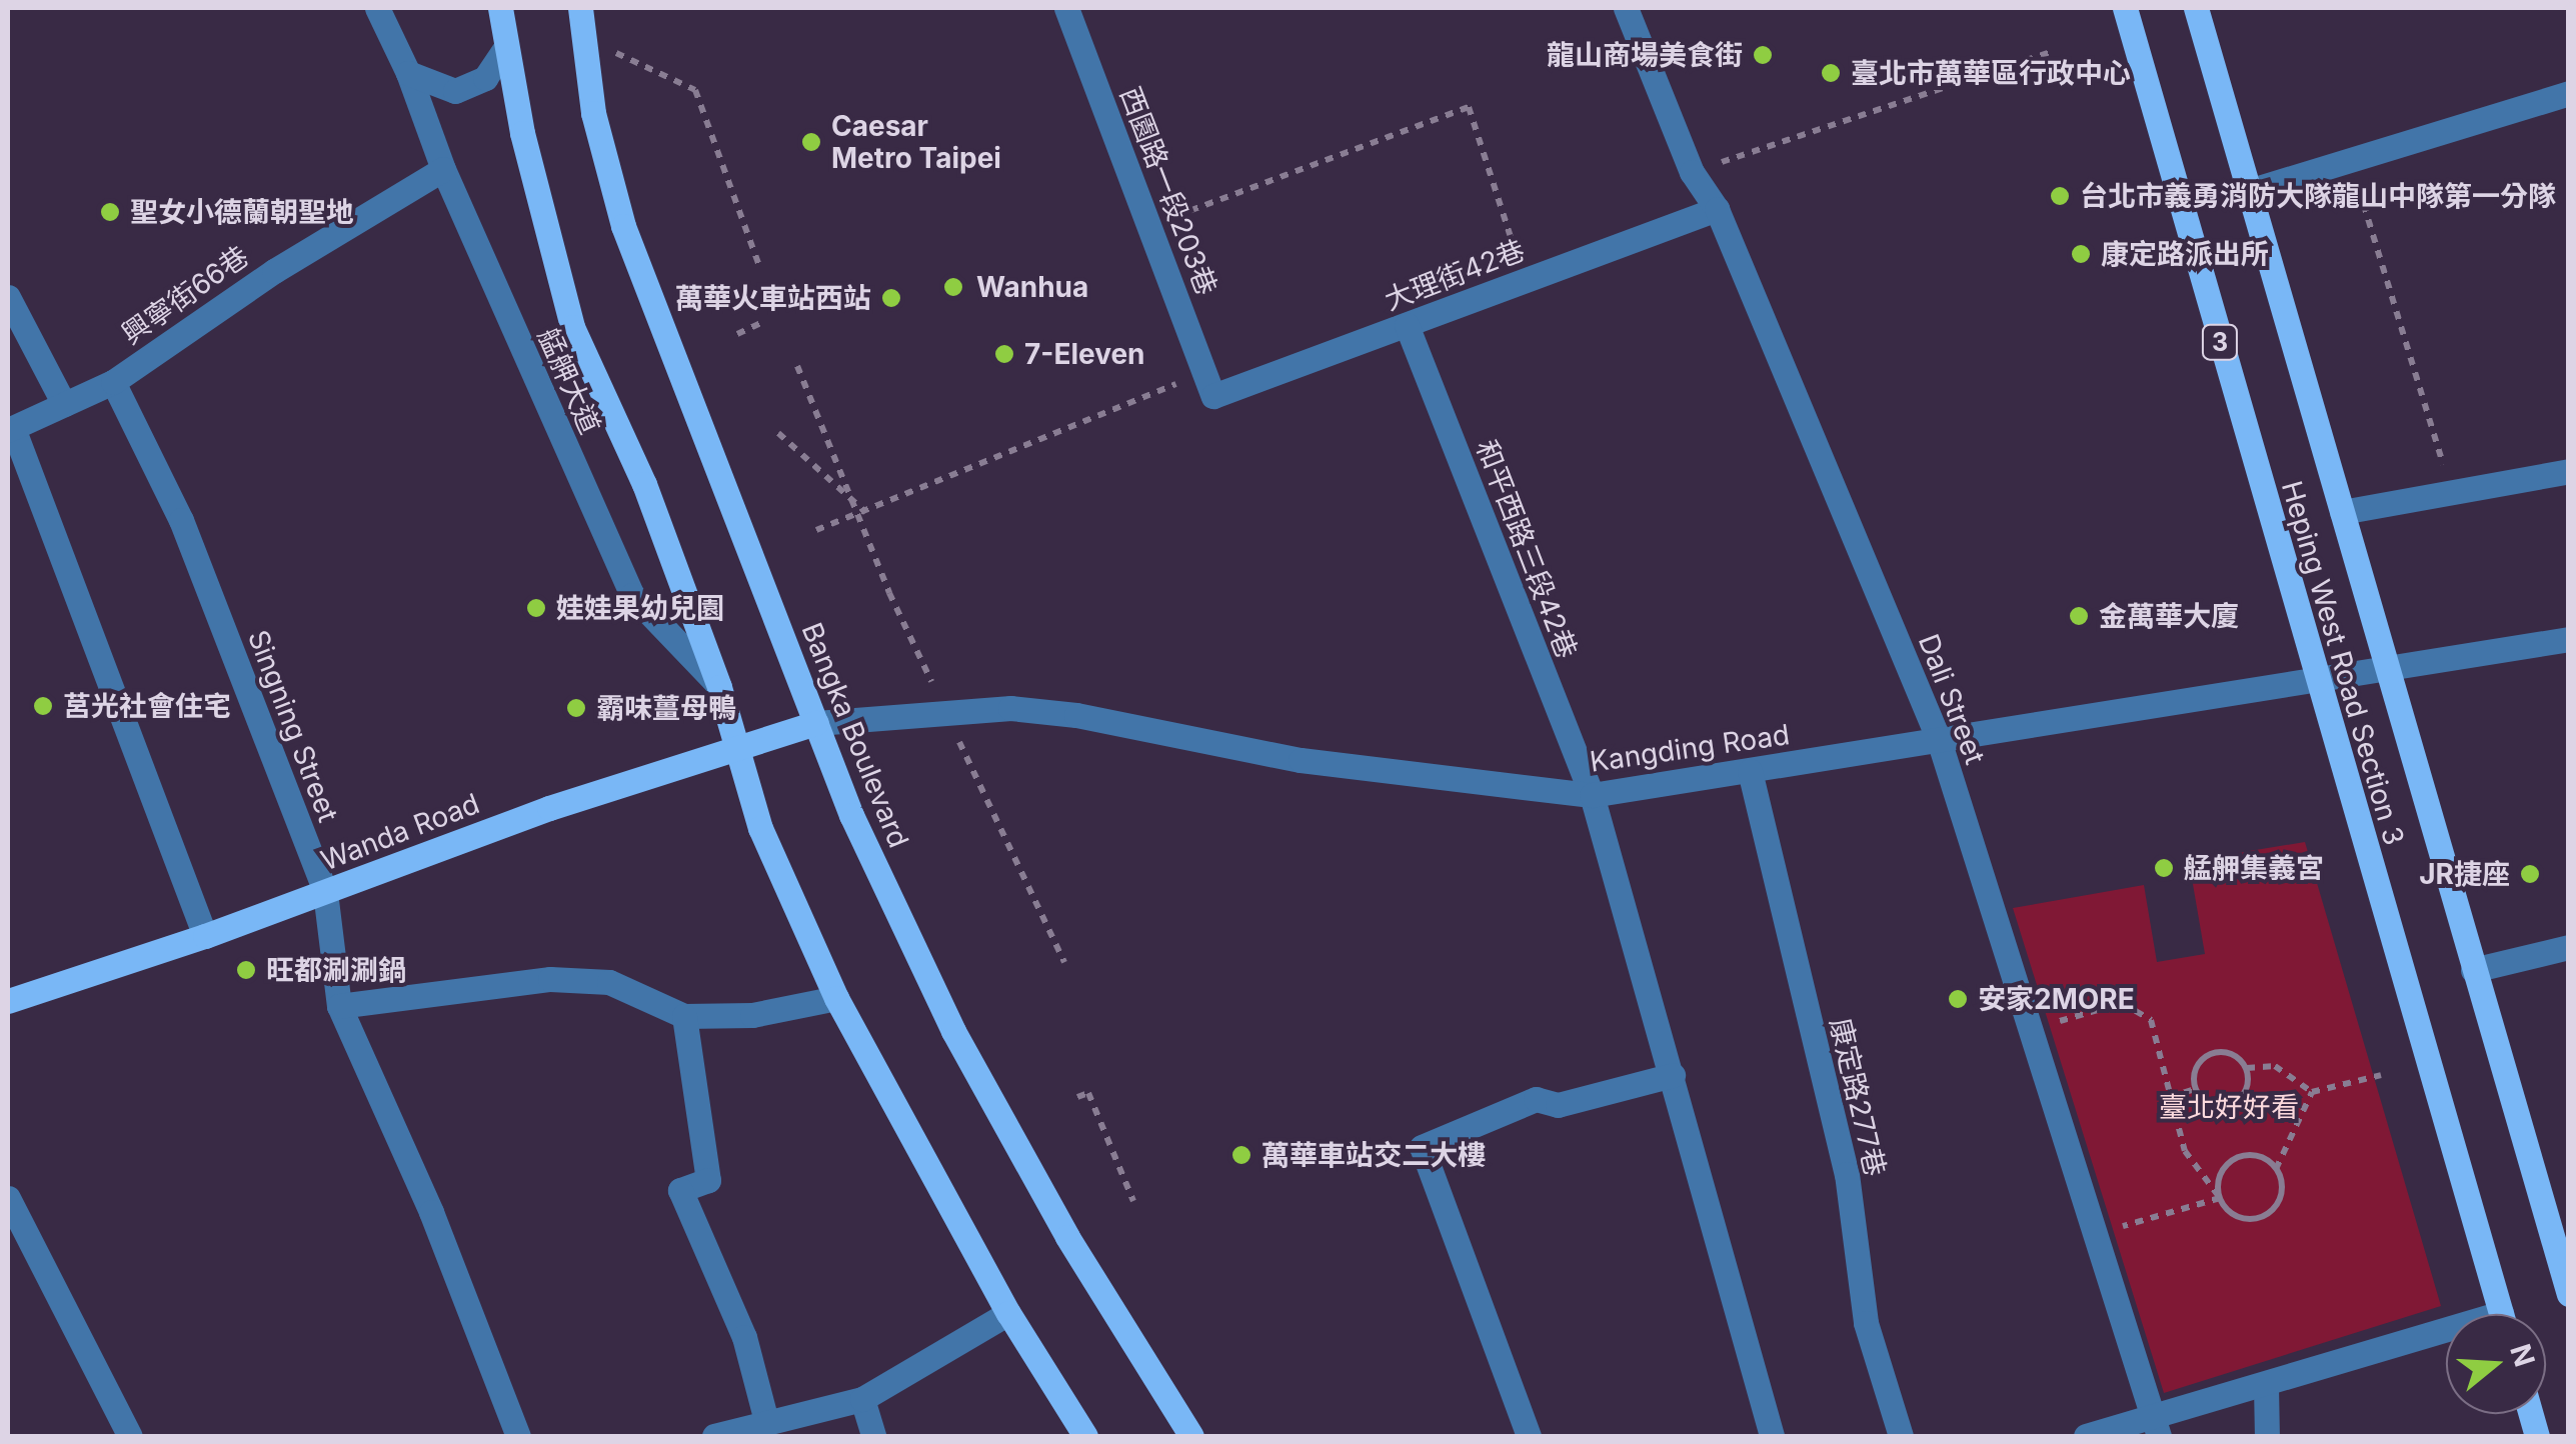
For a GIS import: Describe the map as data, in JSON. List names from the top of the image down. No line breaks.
{"streets":{"main road":["3","Heping West Road Section 3","Bangka Boulevard","Wanda Road"],"street":["西園路一段203巷","大理街42巷","興寧街66巷","艋舺大道","和平西路三段42巷","Dali Street","Singning Street","Kangding Road","康定路277巷"]},"crossings":[["西園路一段203巷","大理街42巷"],["大理街42巷","和平西路三段42巷"],["大理街42巷","Dali Street"],["興寧街66巷","艋舺大道"],["興寧街66巷","Singning Street"],["和平西路三段42巷","Kangding Road"],["Heping West Road Section 3","Kangding Road"],["Dali Street","Kangding Road"],["Singning Street","Wanda Road"],["Bangka Boulevard","Kangding Road"],["Bangka Boulevard","Wanda Road"],["Kangding Road","Wanda Road"],["Kangding Road","康定路277巷"]],"parks":["臺北好好看"],"places":["龍山商場美食街","臺北市萬華區行政中心","Caesar Metro Taipei","台北市義勇消防大隊龍山中隊第一分隊","聖女小德蘭朝聖地","康定路派出所","Wanhua","萬華火車站西站","7-Eleven","娃娃果幼兒園","金萬華大廈","莒光社會住宅","霸味薑母鴨","艋舺集義宮","JR捷座","旺都涮涮鍋","安家2MORE","萬華車站交二大樓"],"north":"right"}
